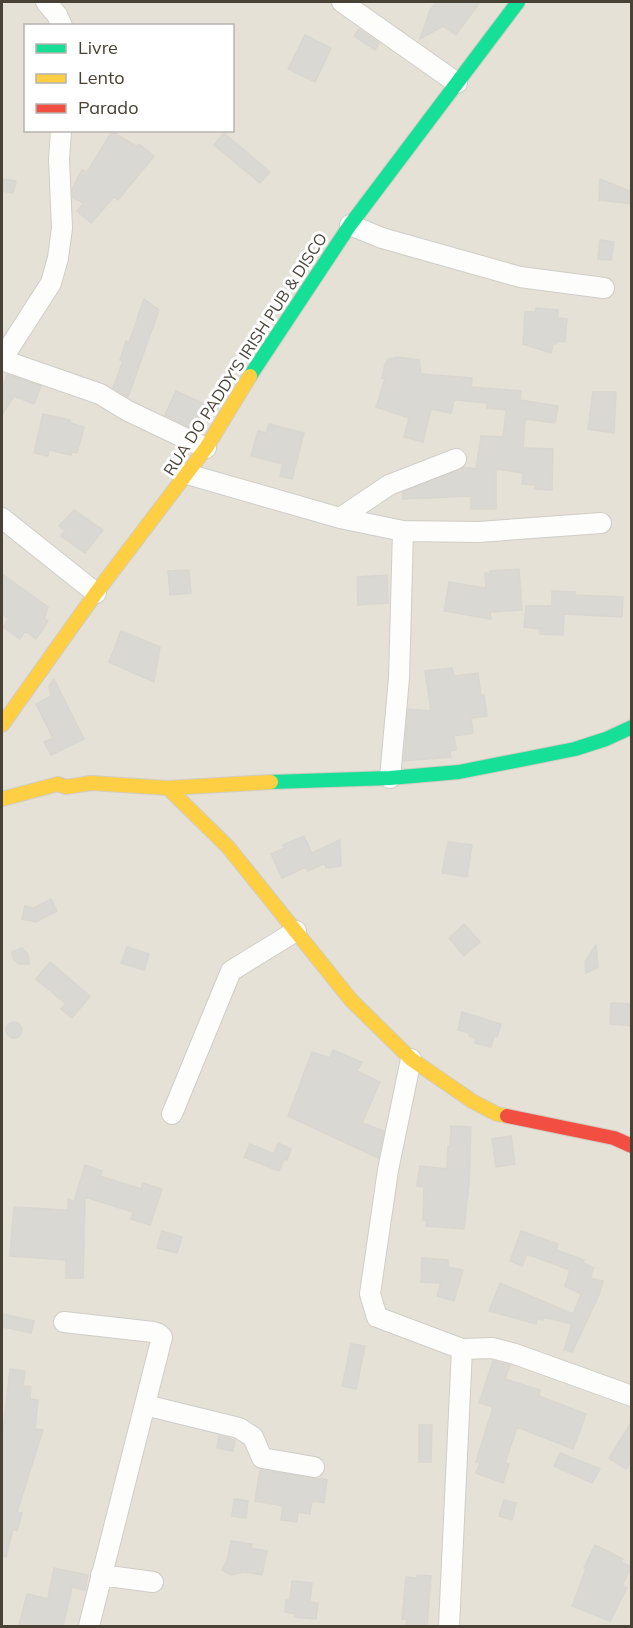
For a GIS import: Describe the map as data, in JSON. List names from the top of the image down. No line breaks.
{"streets":{"street":["RUA DO PADDY'S IRISH PUB & DISCO"]},"legend":["Livre","Lento","Parado"]}
